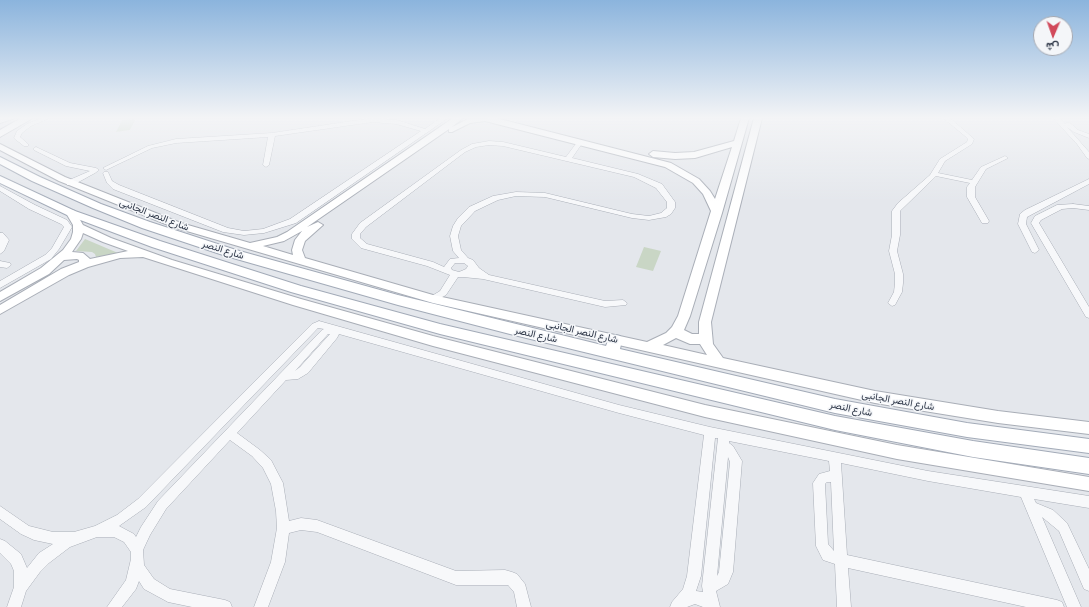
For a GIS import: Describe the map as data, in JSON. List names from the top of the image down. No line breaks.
{"streets":{"main road":["شارع النصر"],"street":["شارع النصر الجانبى"]},"crossings":[["شارع النصر الجانبى","شارع النصر"]],"north":"bottom"}
